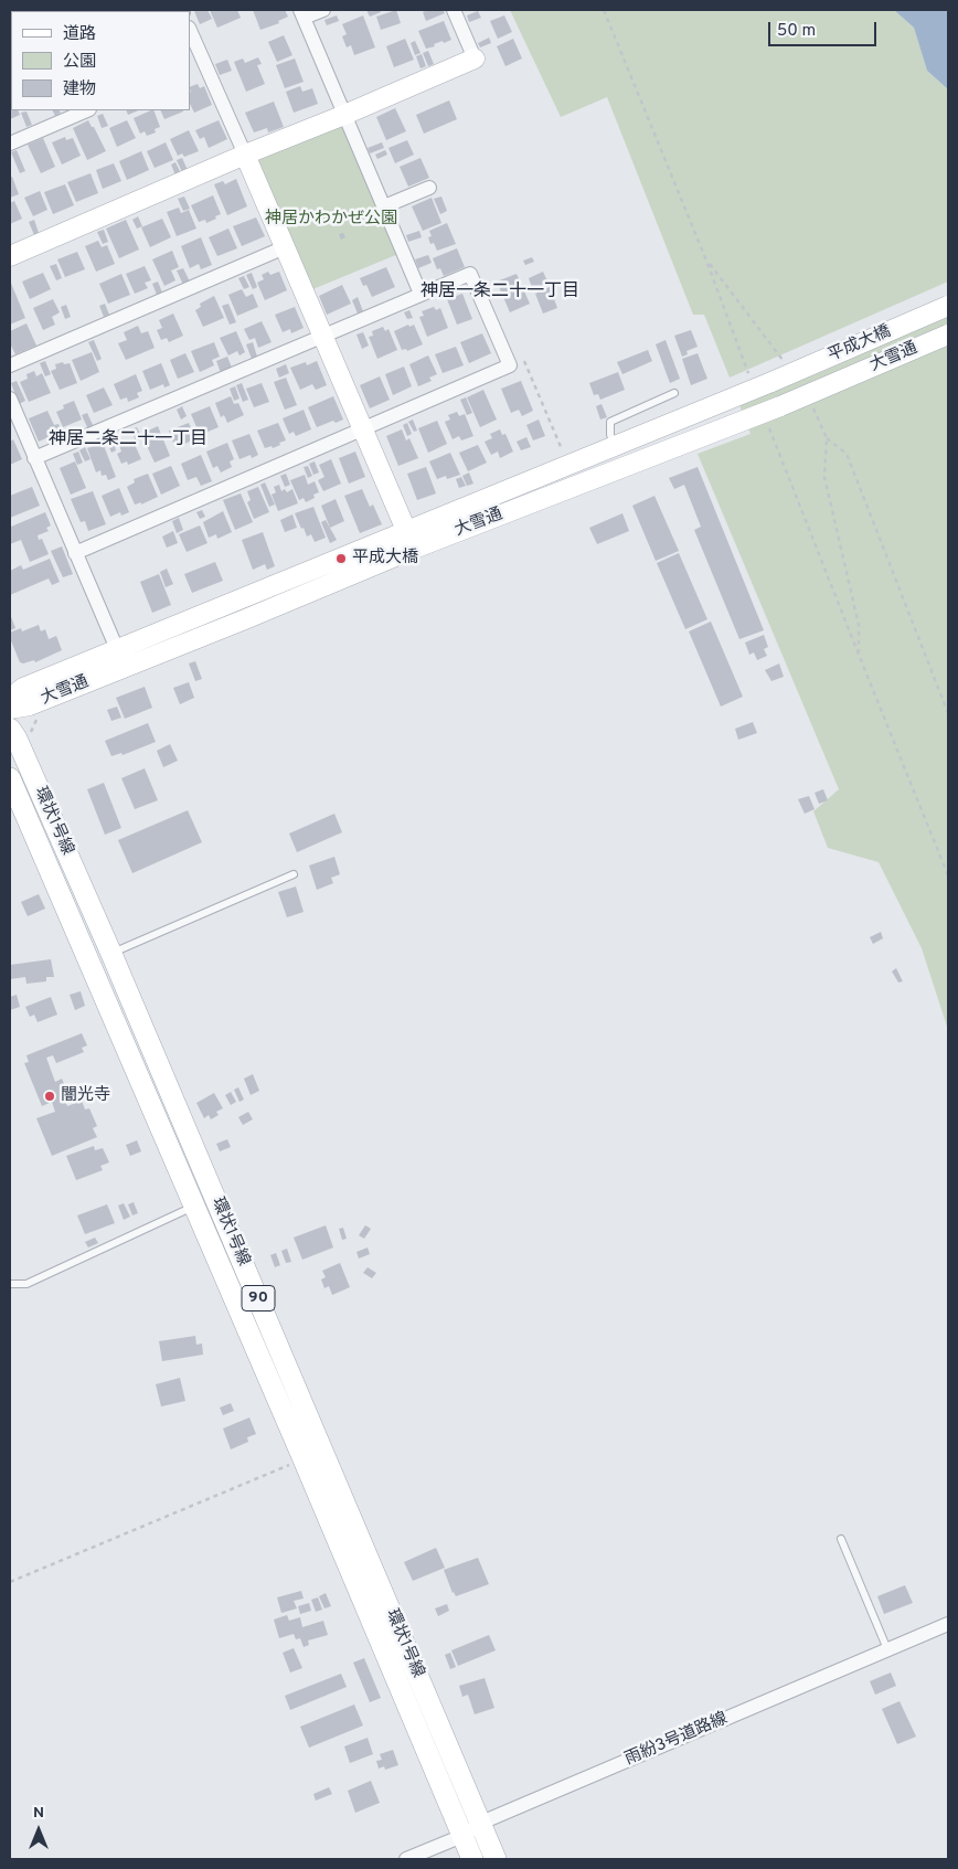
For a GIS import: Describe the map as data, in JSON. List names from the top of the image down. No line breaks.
{"streets":{"main road":["環状1号線","90"],"street":["平成大橋","大雪通","雨紛3号道路線"]},"crossings":[["平成大橋","大雪通"],["環状1号線","雨紛3号道路線"]],"districts":["神居一条二十一丁目","神居二条二十一丁目"],"parks":["神居かわかぜ公園"],"places":["平成大橋","闇光寺"],"legend":["道路","公園","建物"],"scale_bar":"50 m","north":"top"}
